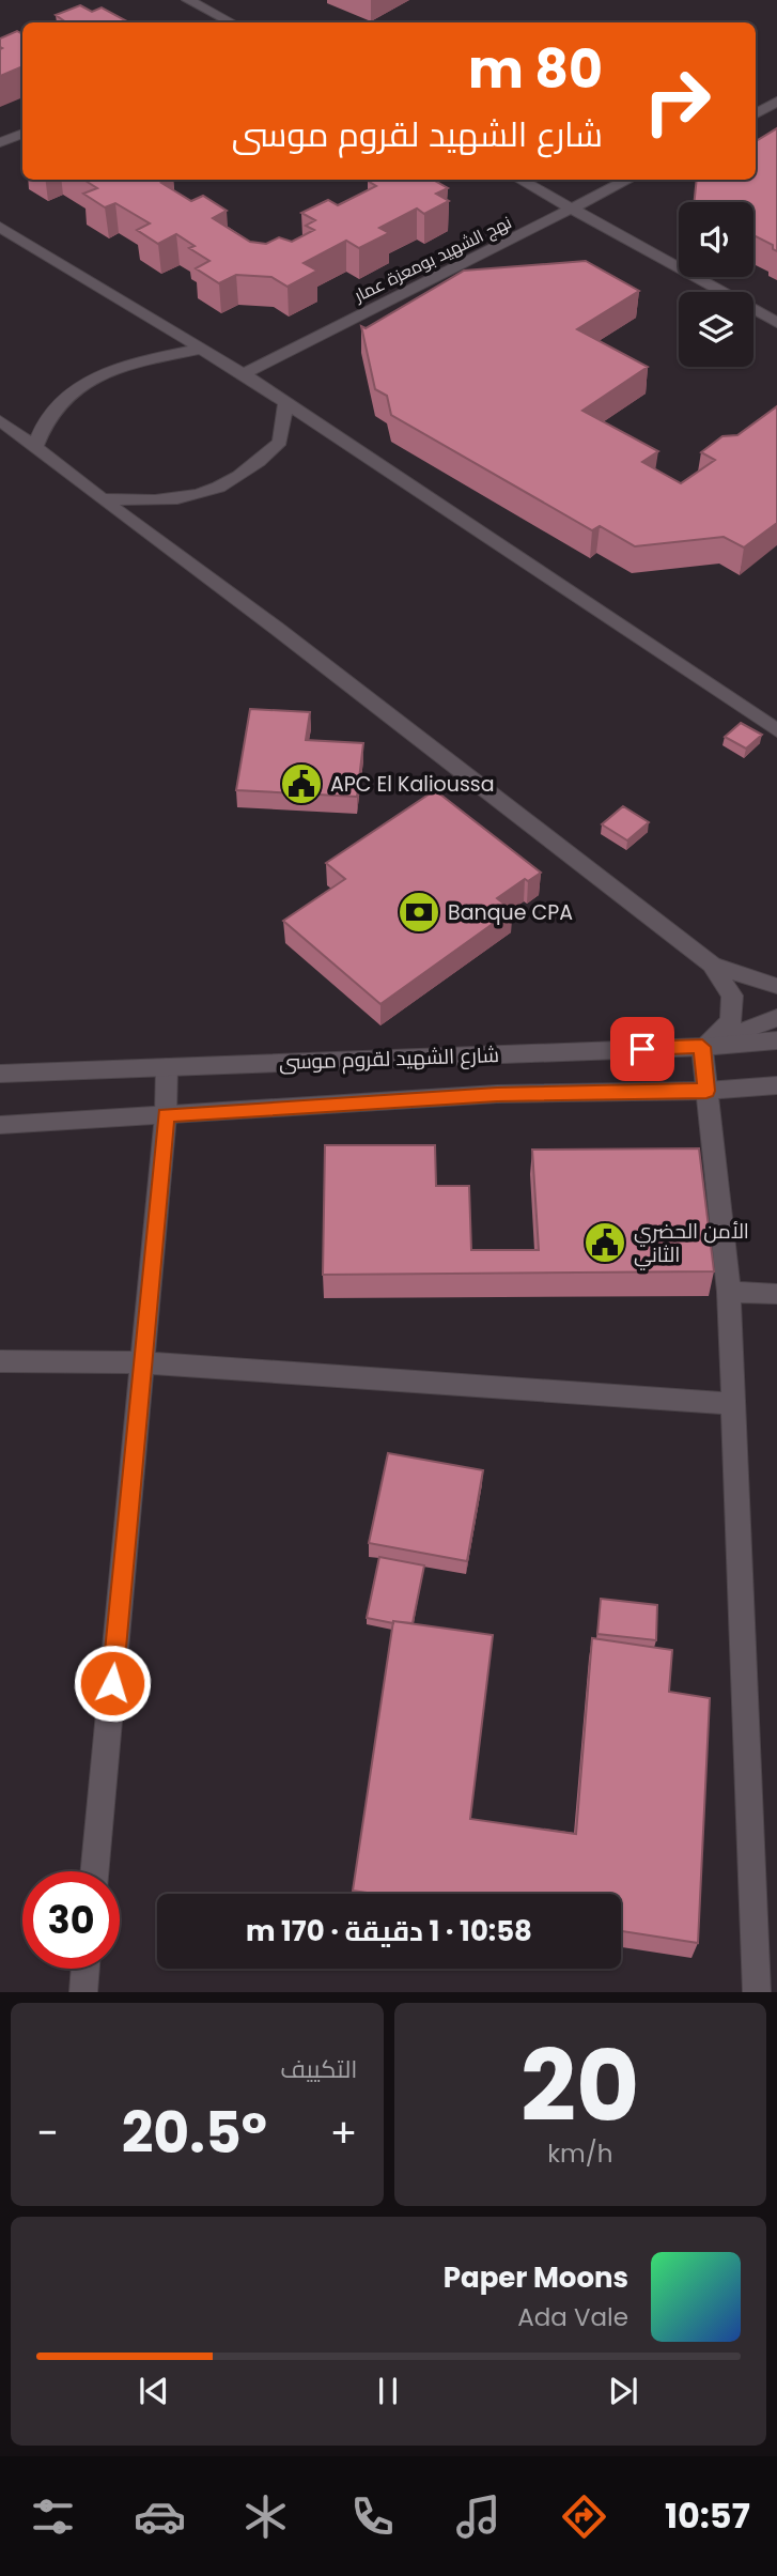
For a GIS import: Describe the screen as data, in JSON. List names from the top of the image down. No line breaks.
{"streets":{"street":["نهج الشهيد بومعزة عمار","شارع الشهيد لقروم موسى"]},"places":{"public building":["APC El Kalioussa","الأمن الحضري الثاني"],"bank":["Banque CPA"]},"page":{"turn":["80 m","شارع الشهيد لقروم موسى"],"limit":"30","trip":"10:58 · 1 دقيقة · 170 m","tile":[["20","km/h"],"التكييف"],"heat":["−","20.5°","+"],"song":["Paper Moons","Ada Vale"],"tabs":"10:57"}}
